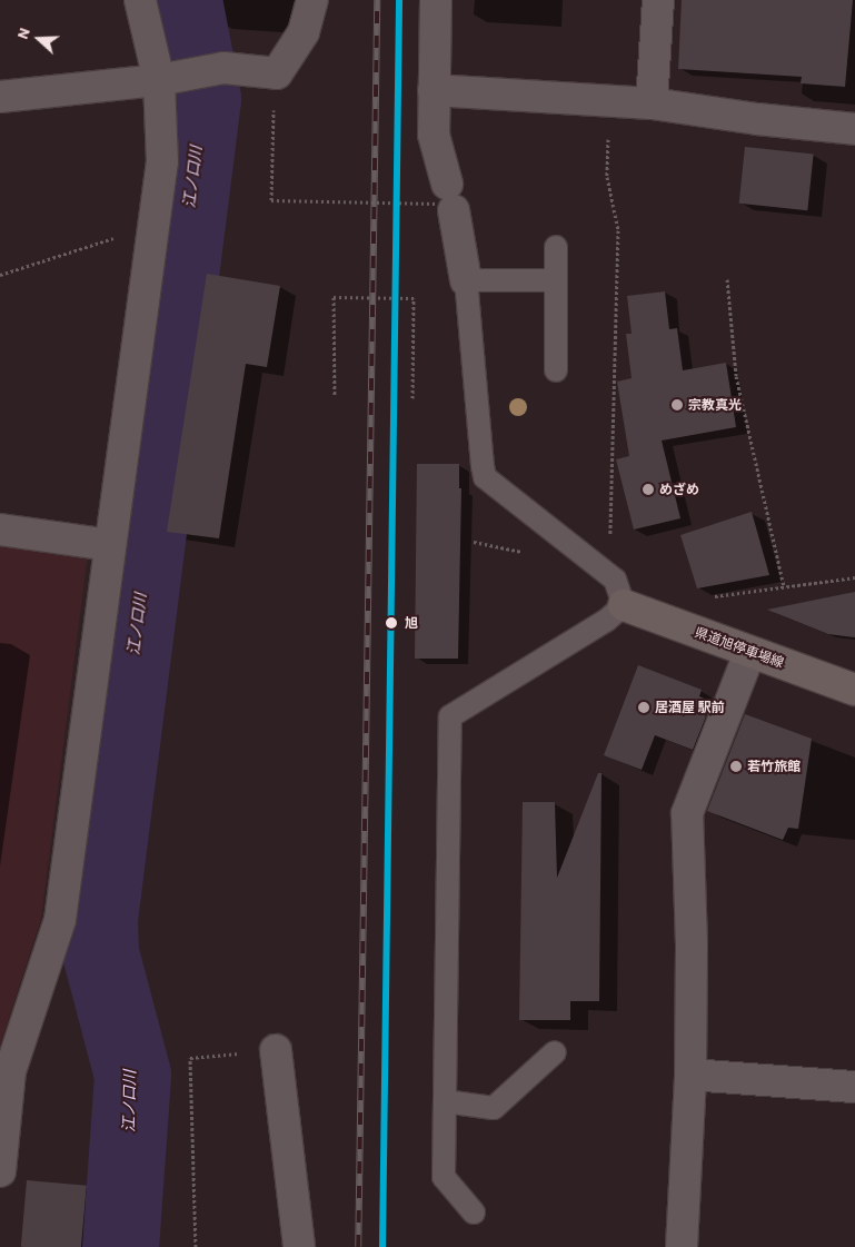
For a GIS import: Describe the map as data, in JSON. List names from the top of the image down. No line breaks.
{"streets":{"main road":["県道旭停車場線"]},"water":["江ノ口川"],"places":["宗教真光","めざめ","旭","居酒屋 駅前","若竹旅館"],"north":"left"}
